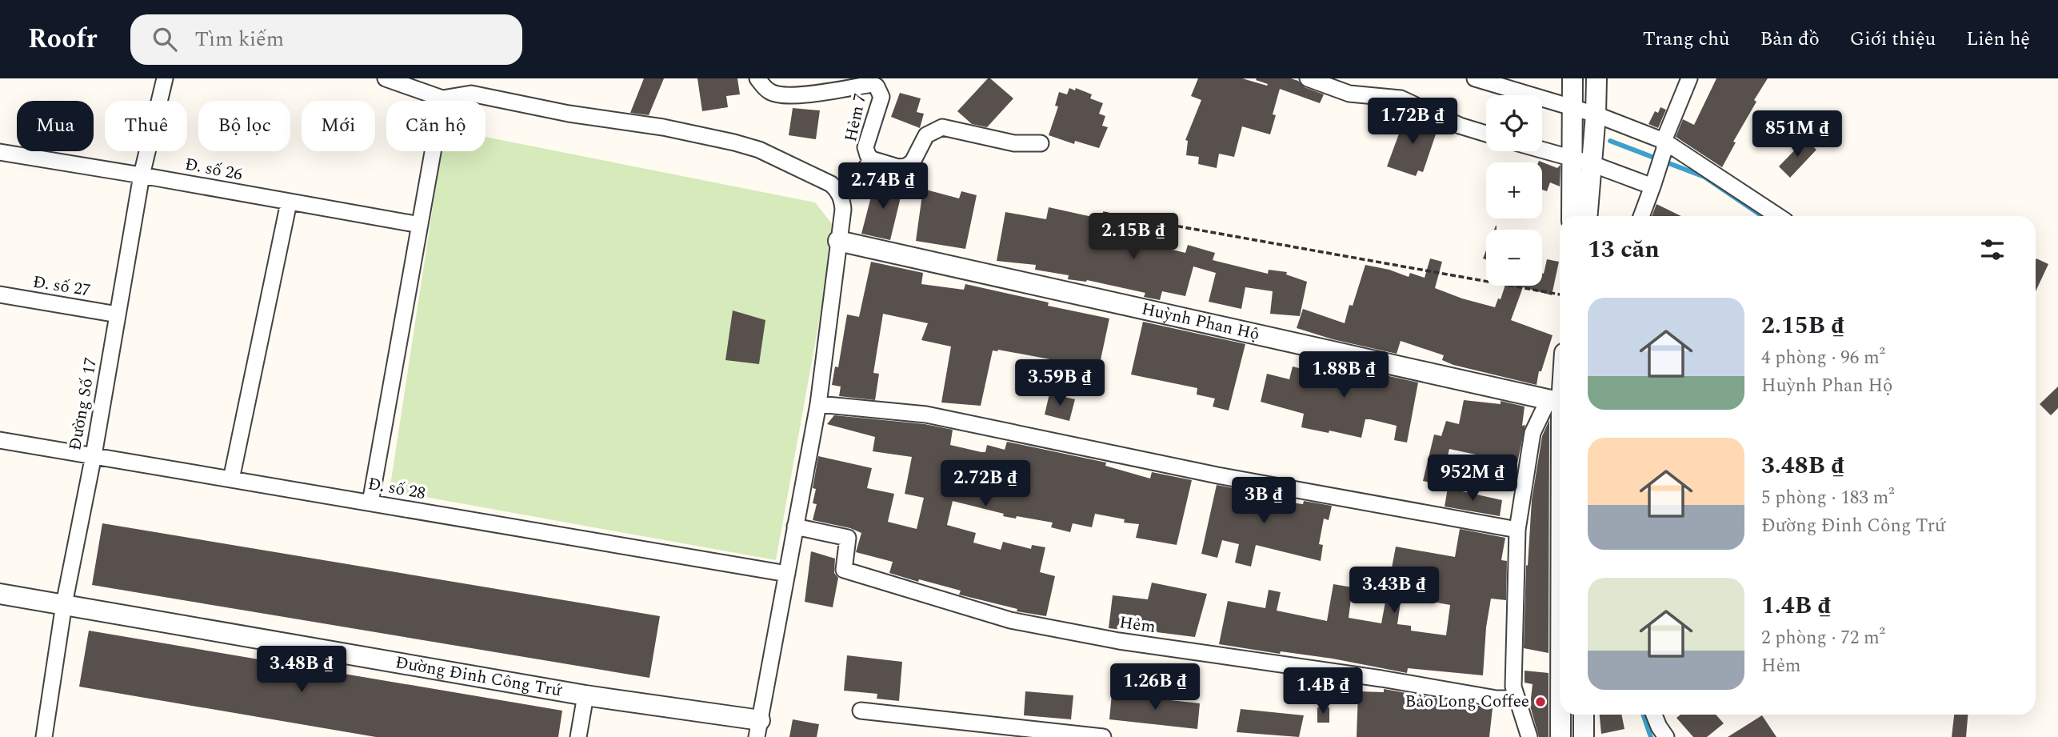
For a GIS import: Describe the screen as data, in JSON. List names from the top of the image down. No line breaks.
{"streets":{"street":["Hẻm 7","Đ. số 26","Đ. số 27","Huỳnh Phan Hộ","Đường Số 17","Đ. số 28","Hẻm","Đường Đinh Công Trứ"]},"crossings":[["Đ. số 26","Đường Số 17"],["Đ. số 27","Đường Số 17"],["Đường Số 17","Đ. số 28"],["Đường Số 17","Đường Đinh Công Trứ"]],"places":["Bảo Long Coffee"],"page":{"header":"Roofr","search":"Tìm kiếm","nav":["Trang chủ","Bản đồ","Giới thiệu","Liên hệ"],"map_buttons":["+","−"],"price":["1.72B ₫","851M ₫","2.74B ₫","2.15B ₫","1.88B ₫","3.59B ₫","952M ₫","2.72B ₫","3B ₫","3.43B ₫","3.48B ₫","1.26B ₫","1.4B ₫"],"chip":["Mua","Thuê","Bộ lọc","Mới","Căn hộ"],"heading":"13 căn","list":[{"name":"2.15B ₫","note":"4 phòng · 96 m² · Huỳnh Phan Hộ"},{"name":"3.48B ₫","note":"5 phòng · 183 m² · Đường Đinh Công Trứ"},{"name":"1.4B ₫","note":"2 phòng · 72 m² · Hẻm"}]}}
